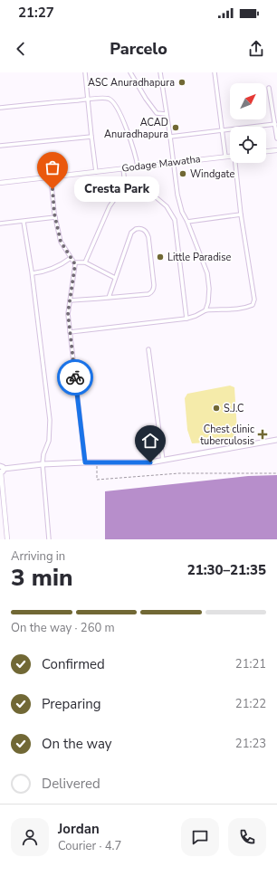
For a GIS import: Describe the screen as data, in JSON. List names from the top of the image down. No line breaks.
{"streets":{"street":["Godage Mawatha"]},"places":{"other":["ASC Anuradhapura","ACAD Anuradhapura","Windgate","Cresta Park","Little Paradise","S.J.C"],"health":["Chest clinic tuberculosis"]},"north":"top right","page":{"status":"21:27","header":"Parcelo","bubble":"Cresta Park","heading":["3 min","Arriving in","21:30–21:35"],"panel":["Jordan","Courier · 4.7"],"bar":"On the way · 260 m","list":[["Confirmed","21:21"],["Preparing","21:22"],["On the way","21:23"],"Delivered"]}}
